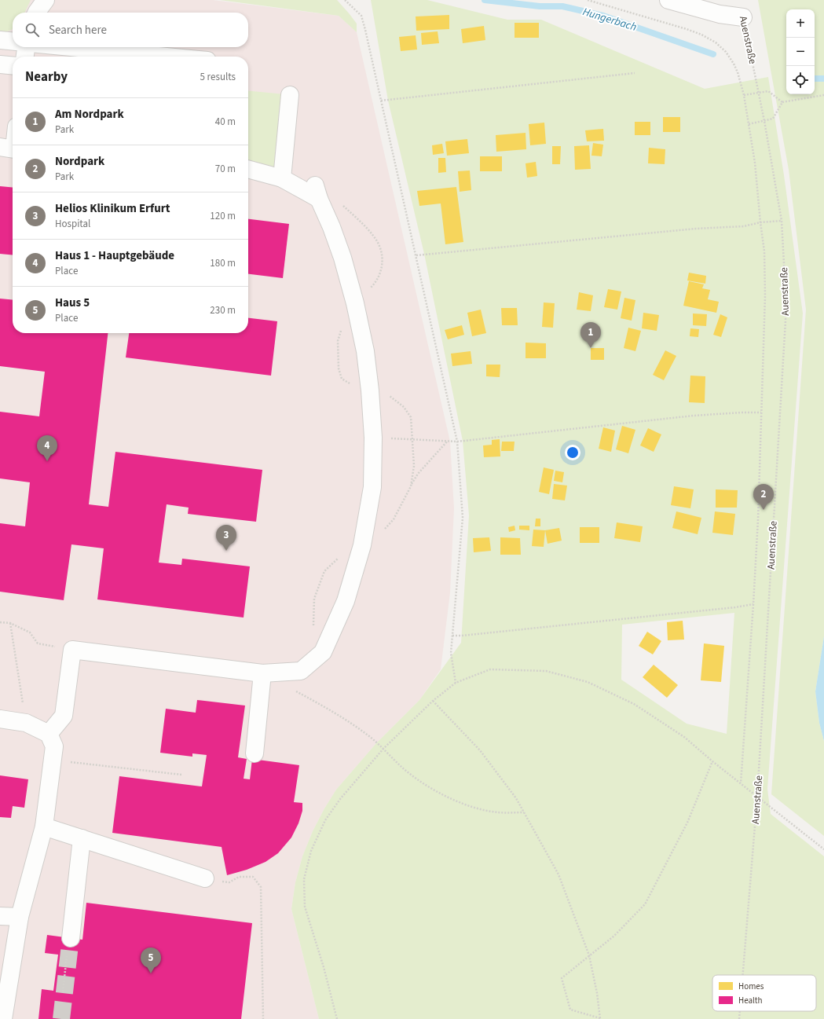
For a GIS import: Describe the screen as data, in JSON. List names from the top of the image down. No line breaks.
{"streets":{"path":["Auenstraße"]},"water":["Hungerbach"],"legend":["Homes","Health"],"page":{"map_buttons":["+","−"],"search":"Search here","heading":["Nearby","5 results"],"list":[{"mark":"1","name":"Am Nordpark","note":"Park","value":"40 m"},{"mark":"2","name":"Nordpark","note":"Park","value":"70 m"},{"mark":"3","name":"Helios Klinikum Erfurt","note":"Hospital","value":"120 m"},{"mark":"4","name":"Haus 1 - Hauptgebäude","note":"Place","value":"180 m"},{"mark":"5","name":"Haus 5","note":"Place","value":"230 m"}],"pins":["1","4","2","3","5"]}}
